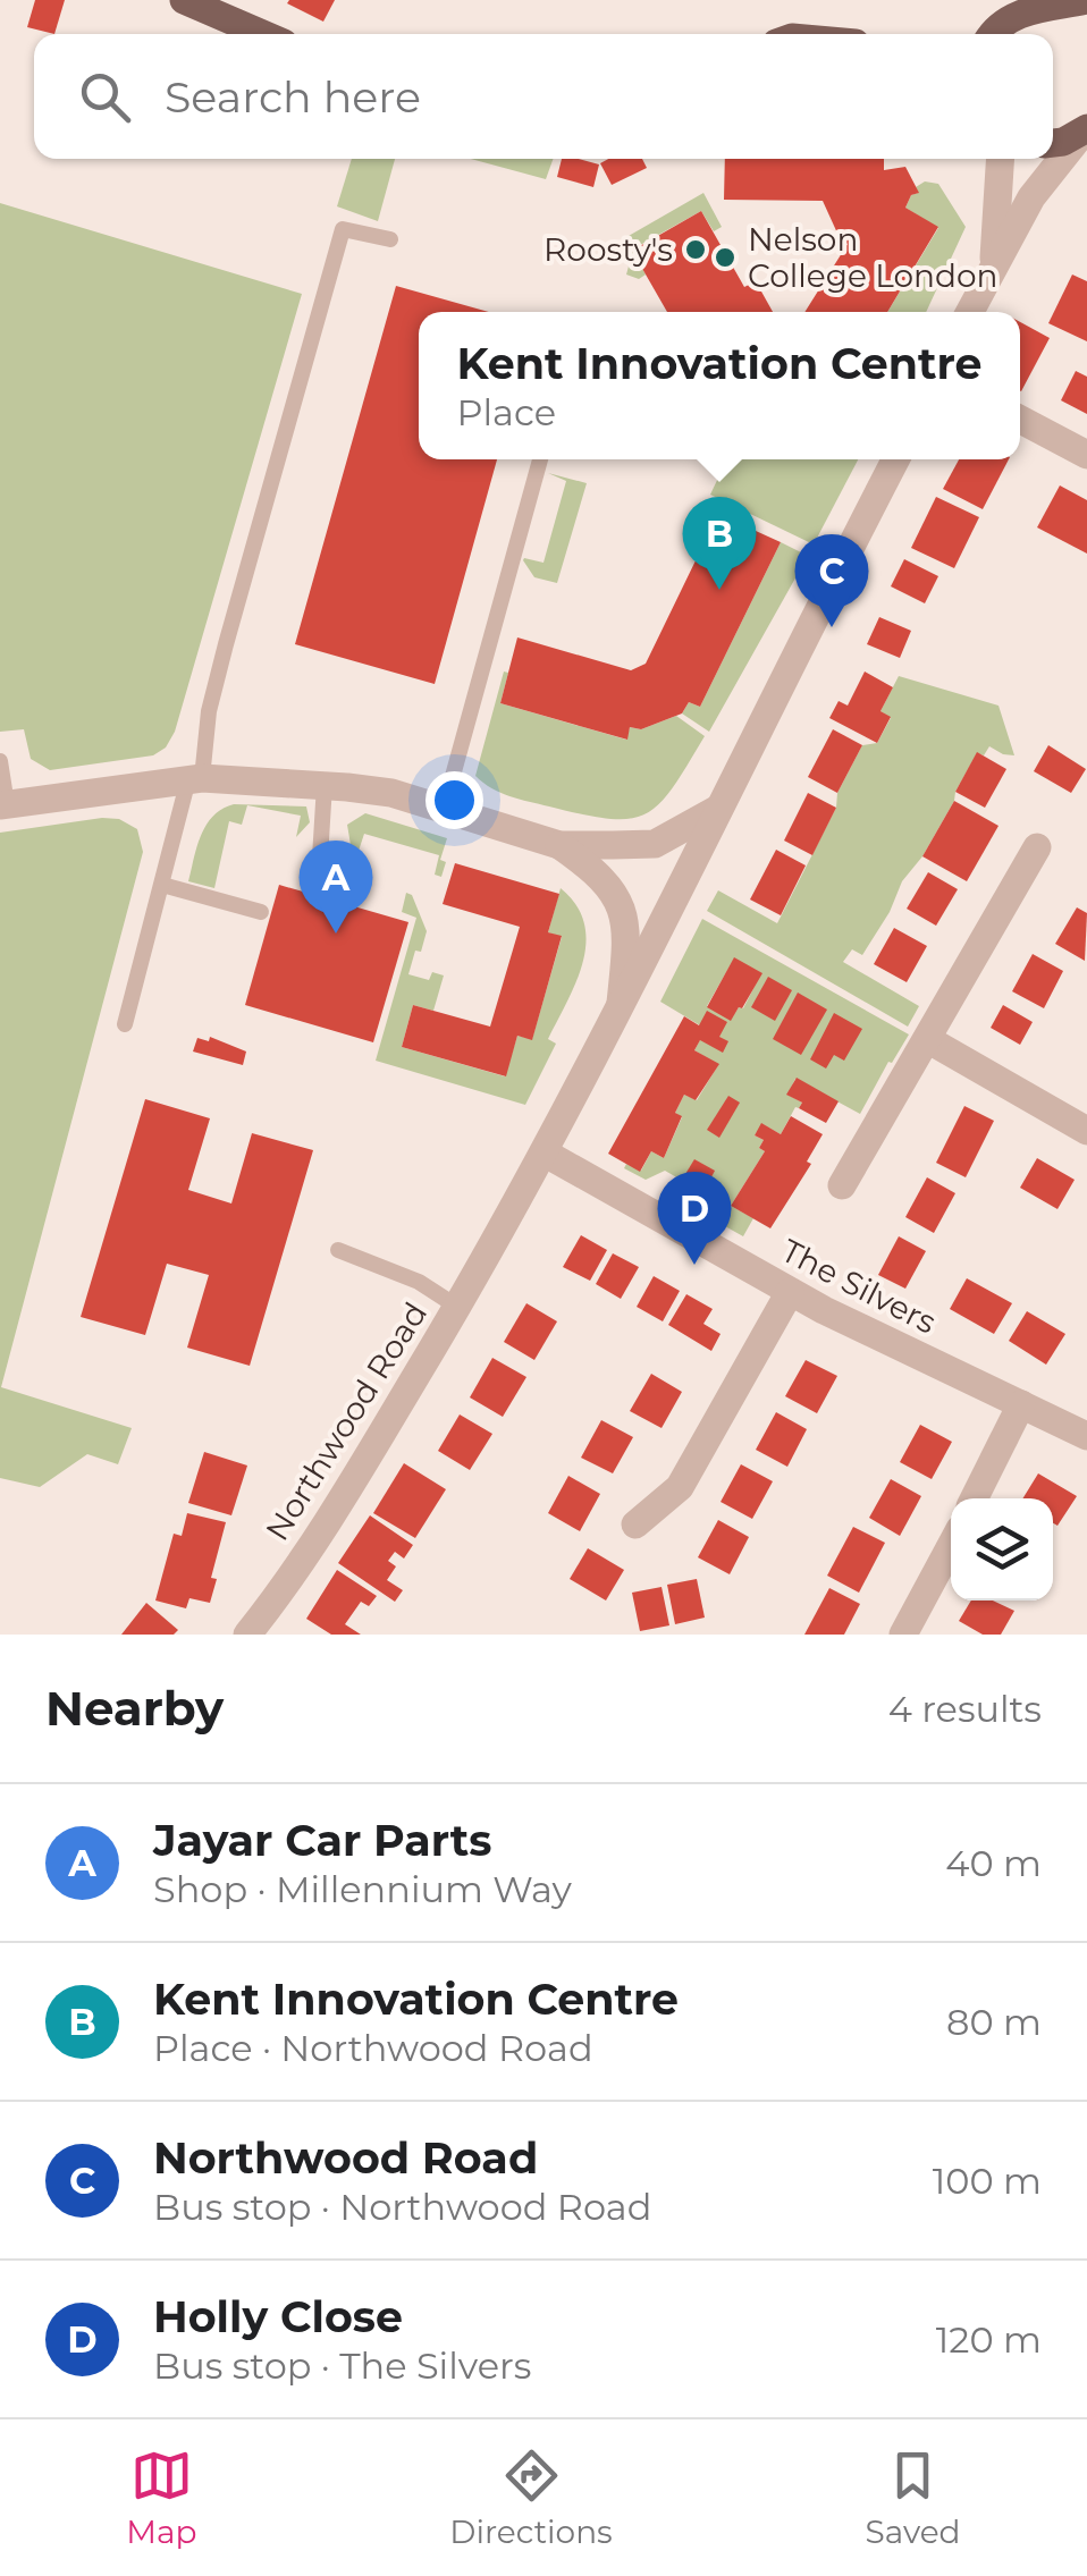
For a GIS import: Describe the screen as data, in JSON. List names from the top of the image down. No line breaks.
{"streets":{"street":["The Silvers","Northwood Road"]},"crossings":[["The Silvers","Northwood Road"]],"places":["Roosty's","Nelson College London"],"page":{"search":"Search here","popup":["Kent Innovation Centre","Place"],"pins":["B","C","A","D"],"heading":["Nearby","4 results"],"list":[{"mark":"A","name":"Jayar Car Parts","note":"Shop · Millennium Way","value":"40 m"},{"mark":"B","name":"Kent Innovation Centre","note":"Place · Northwood Road","value":"80 m"},{"mark":"C","name":"Northwood Road","note":"Bus stop · Northwood Road","value":"100 m"},{"mark":"D","name":"Holly Close","note":"Bus stop · The Silvers","value":"120 m"}],"nav":["Map","Directions","Saved"]}}
